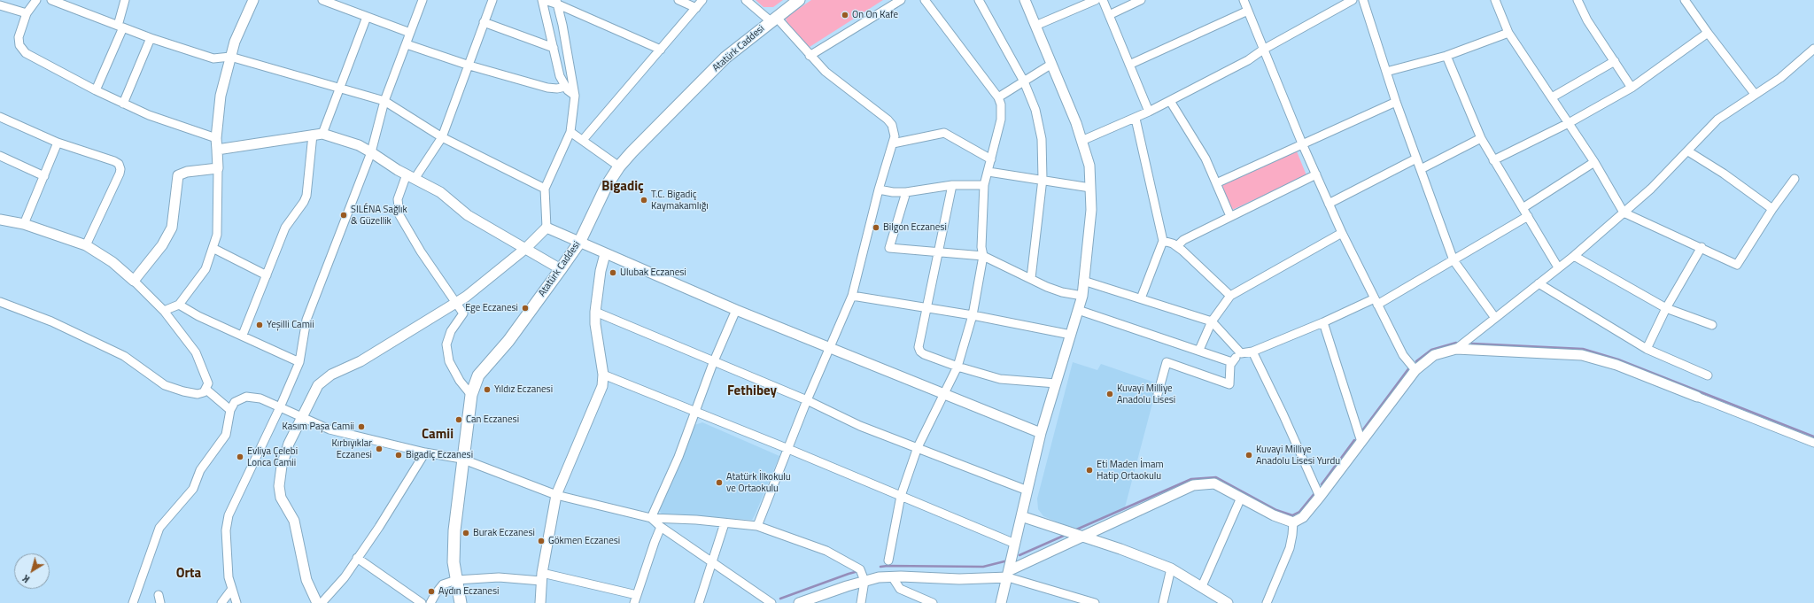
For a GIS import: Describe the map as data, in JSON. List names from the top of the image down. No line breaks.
{"streets":{"main road":["Atatürk Caddesi"]},"districts":["Bigadiç","Fethibey","Camii","Orta"],"places":["On On Kafe","T.C. Bigadiç Kaymakamlığı","SILÉNA Sağlık & Güzellik","Bilgon Eczanesi","Ulubak Eczanesi","Ege Eczanesi","Yeşilli Camii","Yıldız Eczanesi","Kuvayi Milliye Anadolu Lisesi","Can Eczanesi","Kasım Paşa Camii","Kırbıyıklar Eczanesi","Bigadiç Eczanesi","Kuvayi Milliye Anadolu Lisesi Yurdu","Evliya Çelebi Lonca Camii","Eti Maden İmam Hatip Ortaokulu","Atatürk İlkokulu ve Ortaokulu","Burak Eczanesi","Gökmen Eczanesi","Aydın Eczanesi"],"north":"bottom left"}
